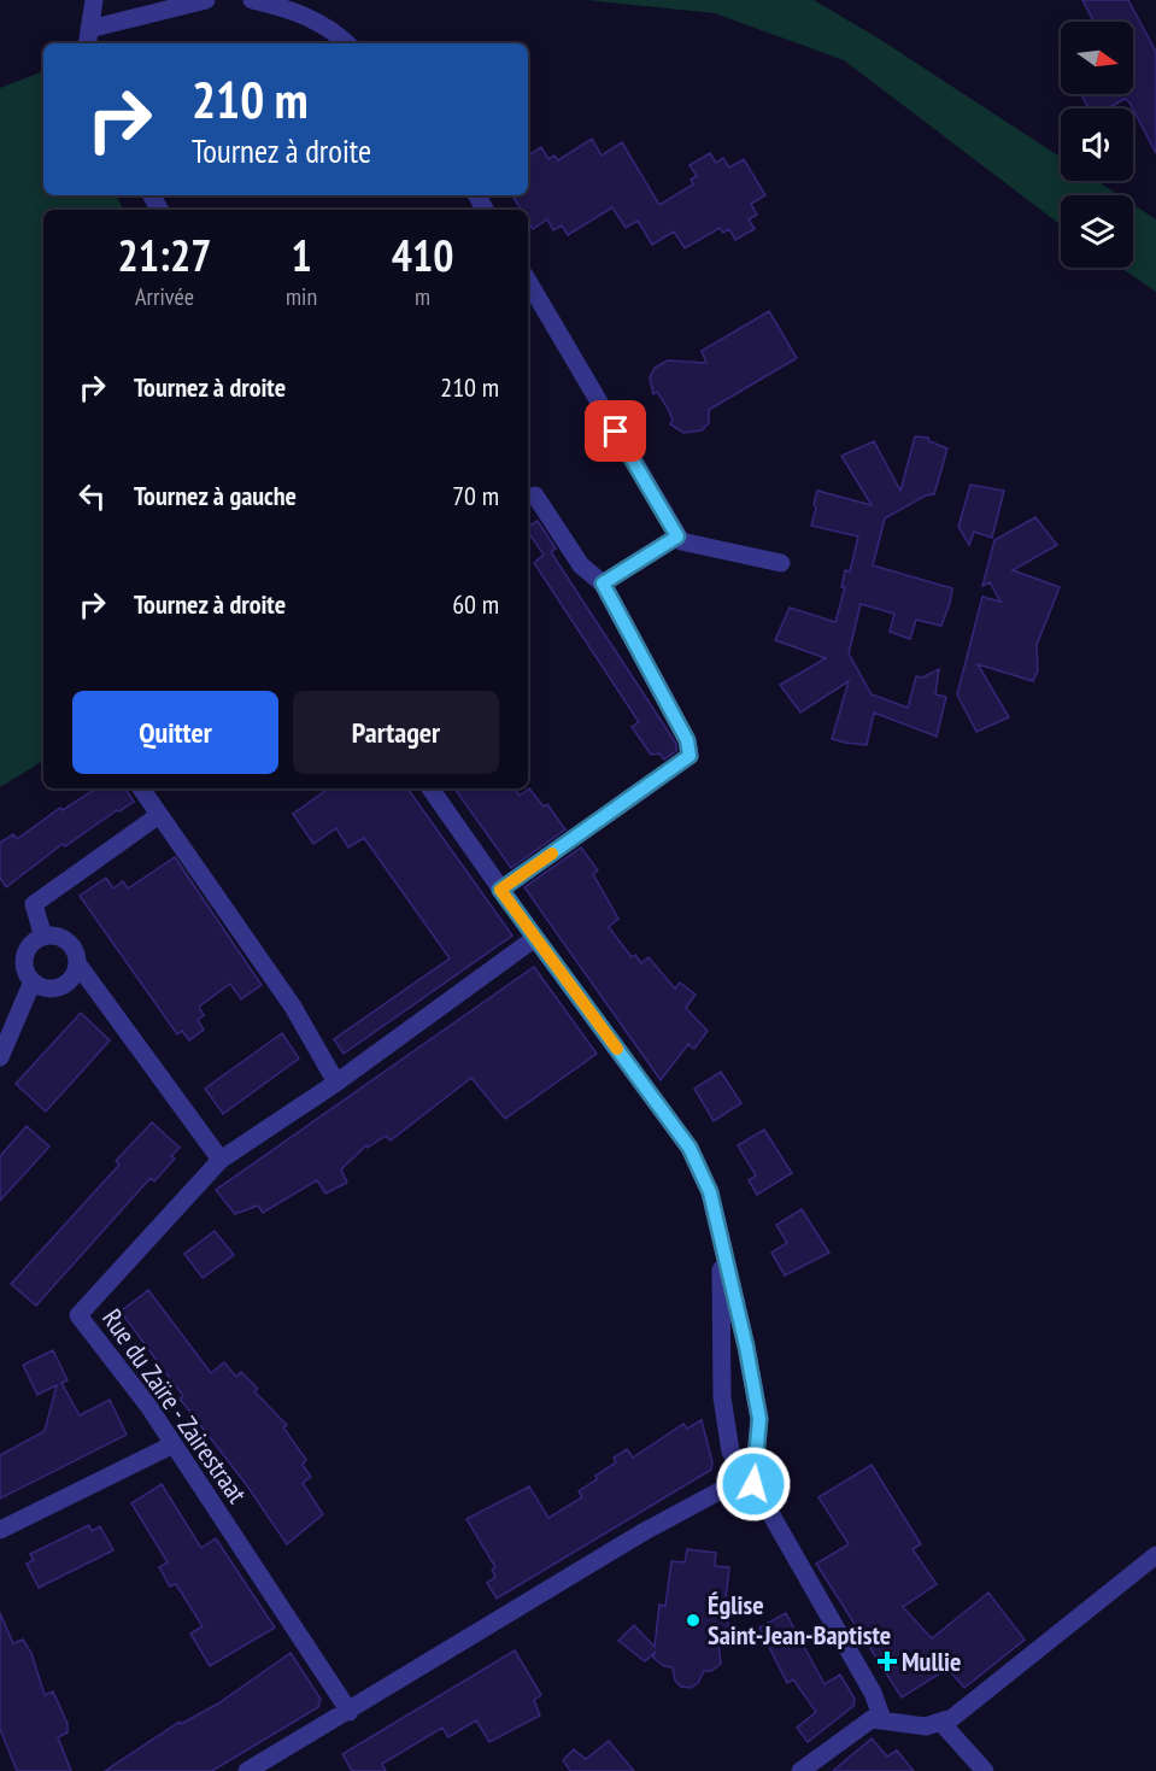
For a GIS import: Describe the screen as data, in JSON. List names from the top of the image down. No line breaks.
{"streets":{"street":["Rue du Zaïre - Zairestraat"]},"places":{"other":["Église Saint-Jean-Baptiste"],"health":["Mullie"]},"north":"right","page":{"turn":["210 m","Tournez à droite"],"eta":["21:27","Arrivée","1","min","410","m"],"list":[{"name":"Tournez à droite","value":"210 m"},{"name":"Tournez à gauche","value":"70 m"},{"name":"Tournez à droite","value":"60 m"}],"buttons":["Quitter","Partager"]}}
